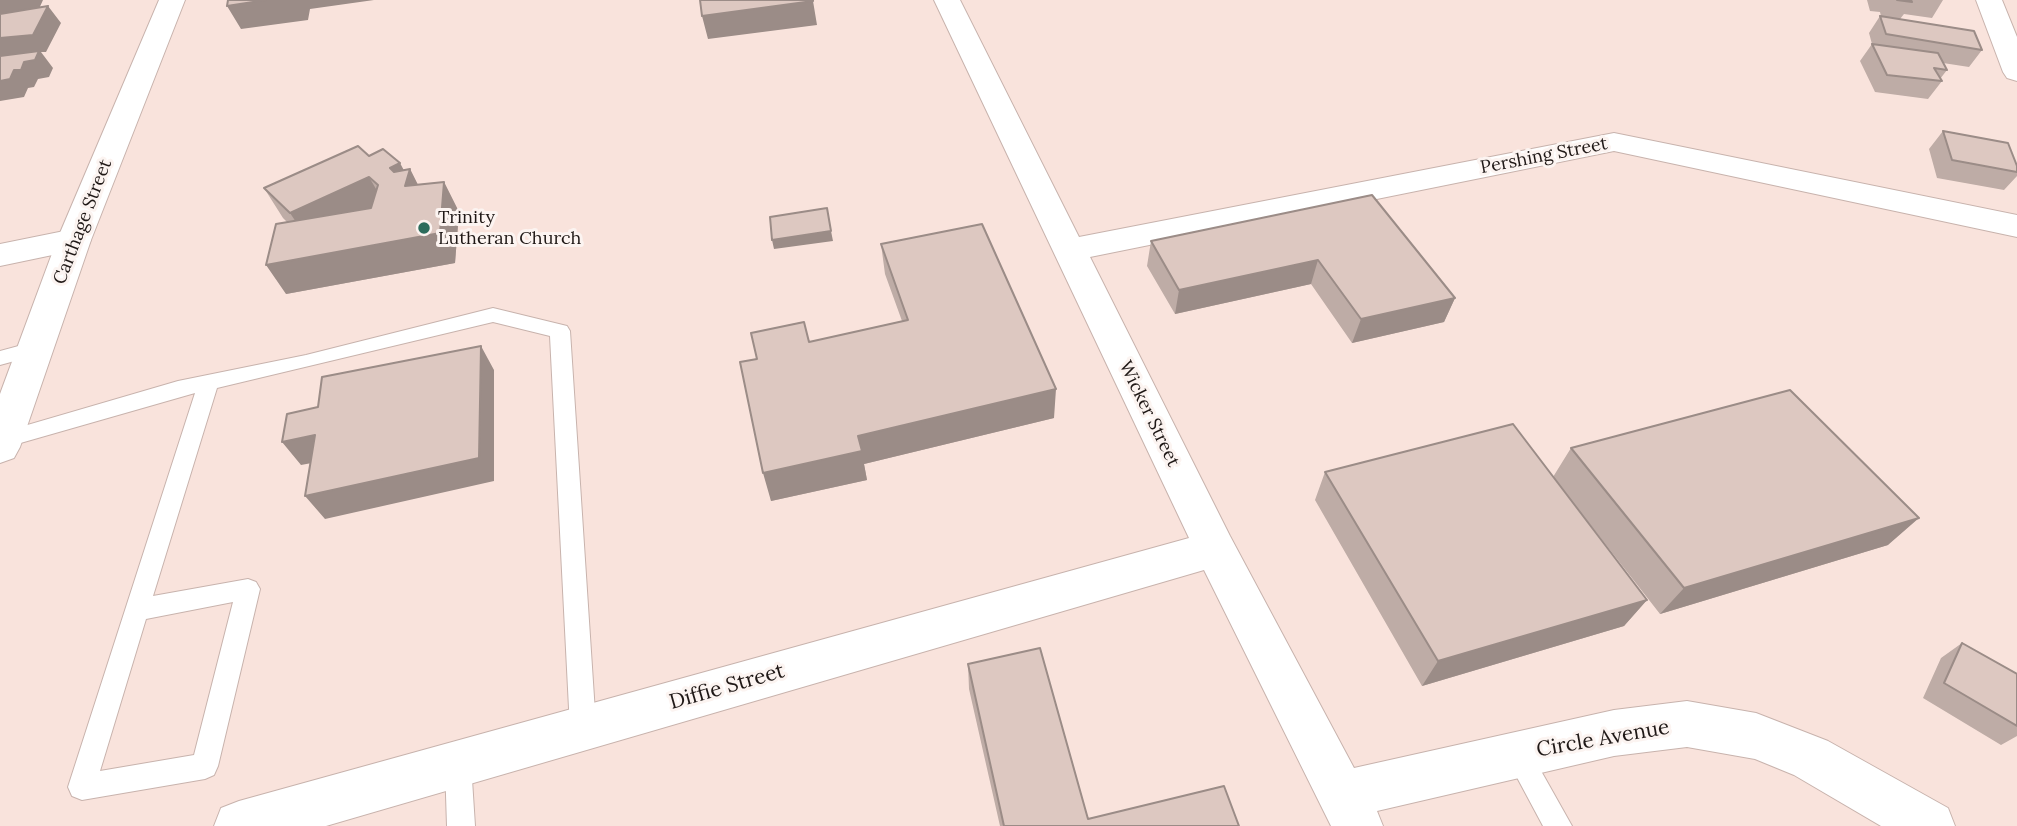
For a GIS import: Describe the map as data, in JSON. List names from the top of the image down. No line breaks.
{"streets":{"street":["Pershing Street","Carthage Street","Wicker Street","Diffie Street","Circle Avenue"]},"crossings":[["Pershing Street","Wicker Street"],["Wicker Street","Diffie Street"],["Wicker Street","Circle Avenue"]],"places":["Trinity Lutheran Church"]}
